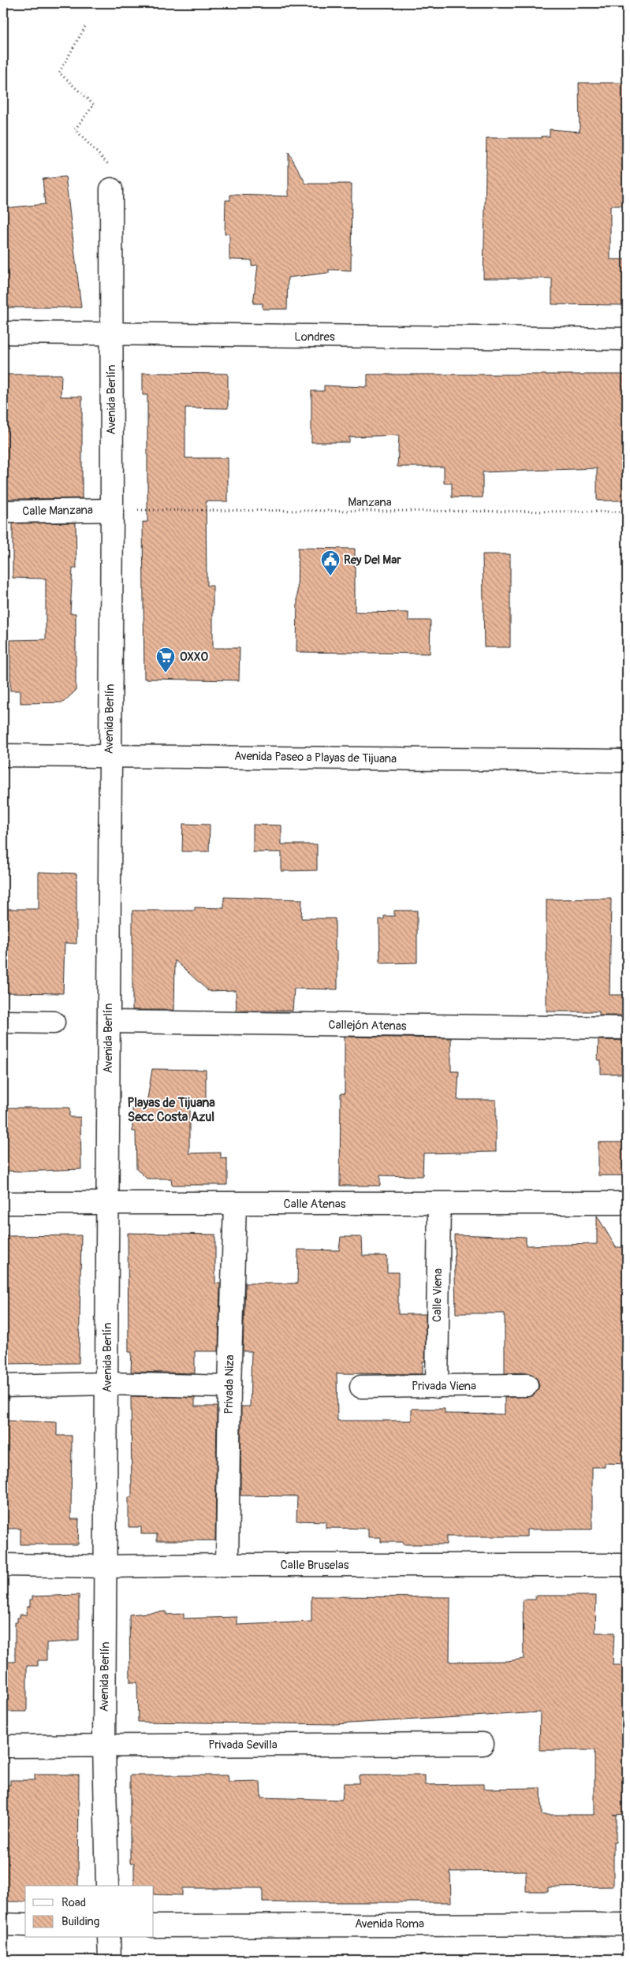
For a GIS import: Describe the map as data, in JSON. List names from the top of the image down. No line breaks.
{"streets":{"street":["Londres","Avenida Berlín","Calle Manzana","Avenida Paseo a Playas de Tijuana","Callejón Atenas","Calle Atenas","Calle Viena","Privada Niza","Privada Viena","Calle Bruselas","Privada Sevilla","Avenida Roma"],"path":["Manzana"]},"crossings":[["Londres","Avenida Berlín"],["Avenida Berlín","Manzana"],["Avenida Berlín","Calle Manzana"],["Avenida Berlín","Avenida Paseo a Playas de Tijuana"],["Avenida Berlín","Callejón Atenas"],["Avenida Berlín","Calle Atenas"],["Avenida Berlín","Calle Bruselas"],["Avenida Berlín","Privada Sevilla"],["Manzana","Calle Manzana"],["Calle Atenas","Calle Viena"],["Calle Atenas","Privada Niza"],["Calle Viena","Privada Viena"],["Privada Niza","Calle Bruselas"]],"districts":["Playas de Tijuana Secc Costa Azul"],"places":{"public building":["Rey Del Mar"],"supermarket":["OXXO"]},"legend":["Road","Building"]}
